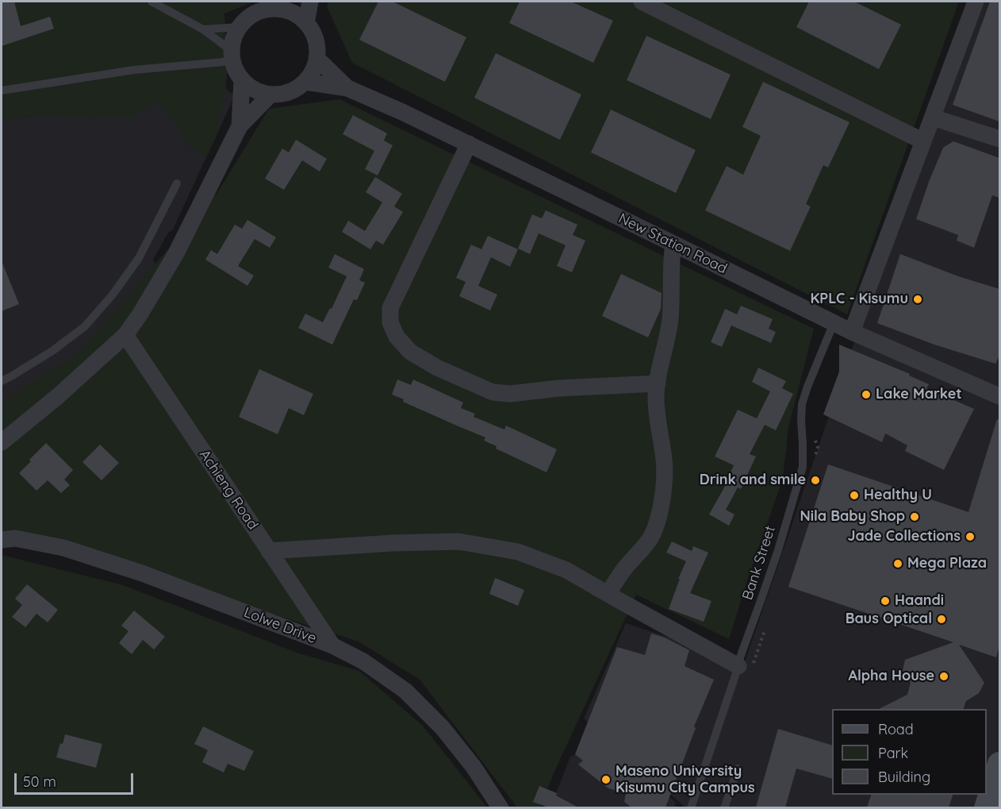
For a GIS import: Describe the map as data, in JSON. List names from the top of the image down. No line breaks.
{"streets":{"street":["New Station Road","Achieng Road","Lolwe Drive"],"lane":["Bank Street"]},"crossings":[["New Station Road","Bank Street"],["Achieng Road","Lolwe Drive"]],"places":["KPLC - Kisumu","Lake Market","Drink and smile","Healthy U","Nila Baby Shop","Jade Collections","Mega Plaza","Haandi","Baus Optical","Alpha House","Maseno University Kisumu City Campus"],"legend":["Road","Park","Building"],"scale_bar":"50 m"}
